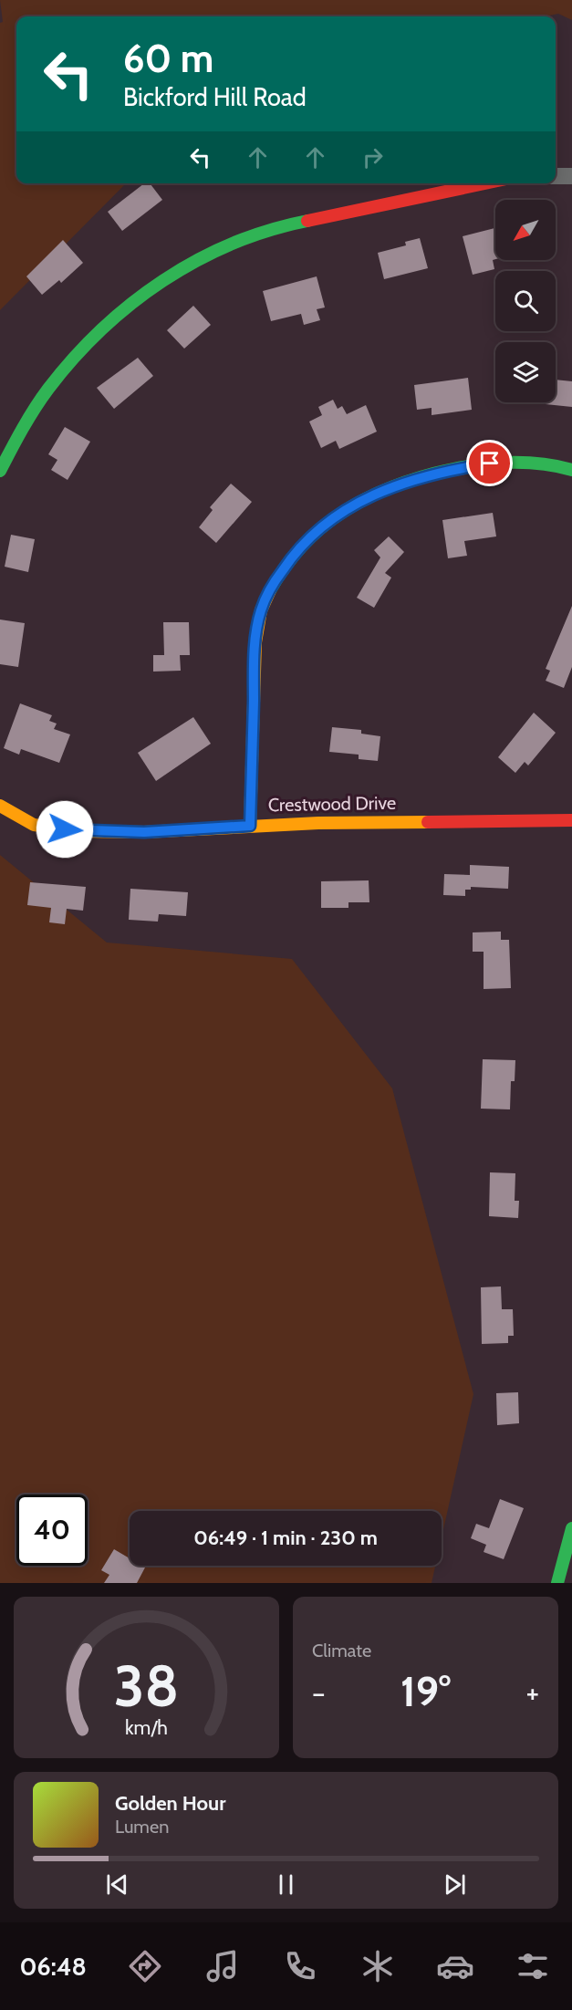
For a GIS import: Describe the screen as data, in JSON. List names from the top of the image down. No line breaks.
{"streets":{"street":["Crestwood Drive"]},"north":"bottom left","page":{"turn":["60 m","Bickford Hill Road"],"limit":"40","trip":"06:49 · 1 min · 230 m","tile":"Climate","heat":["−","19°","+"],"song":["Golden Hour","Lumen"],"tabs":"06:48","gauge":["38","km/h"]}}
